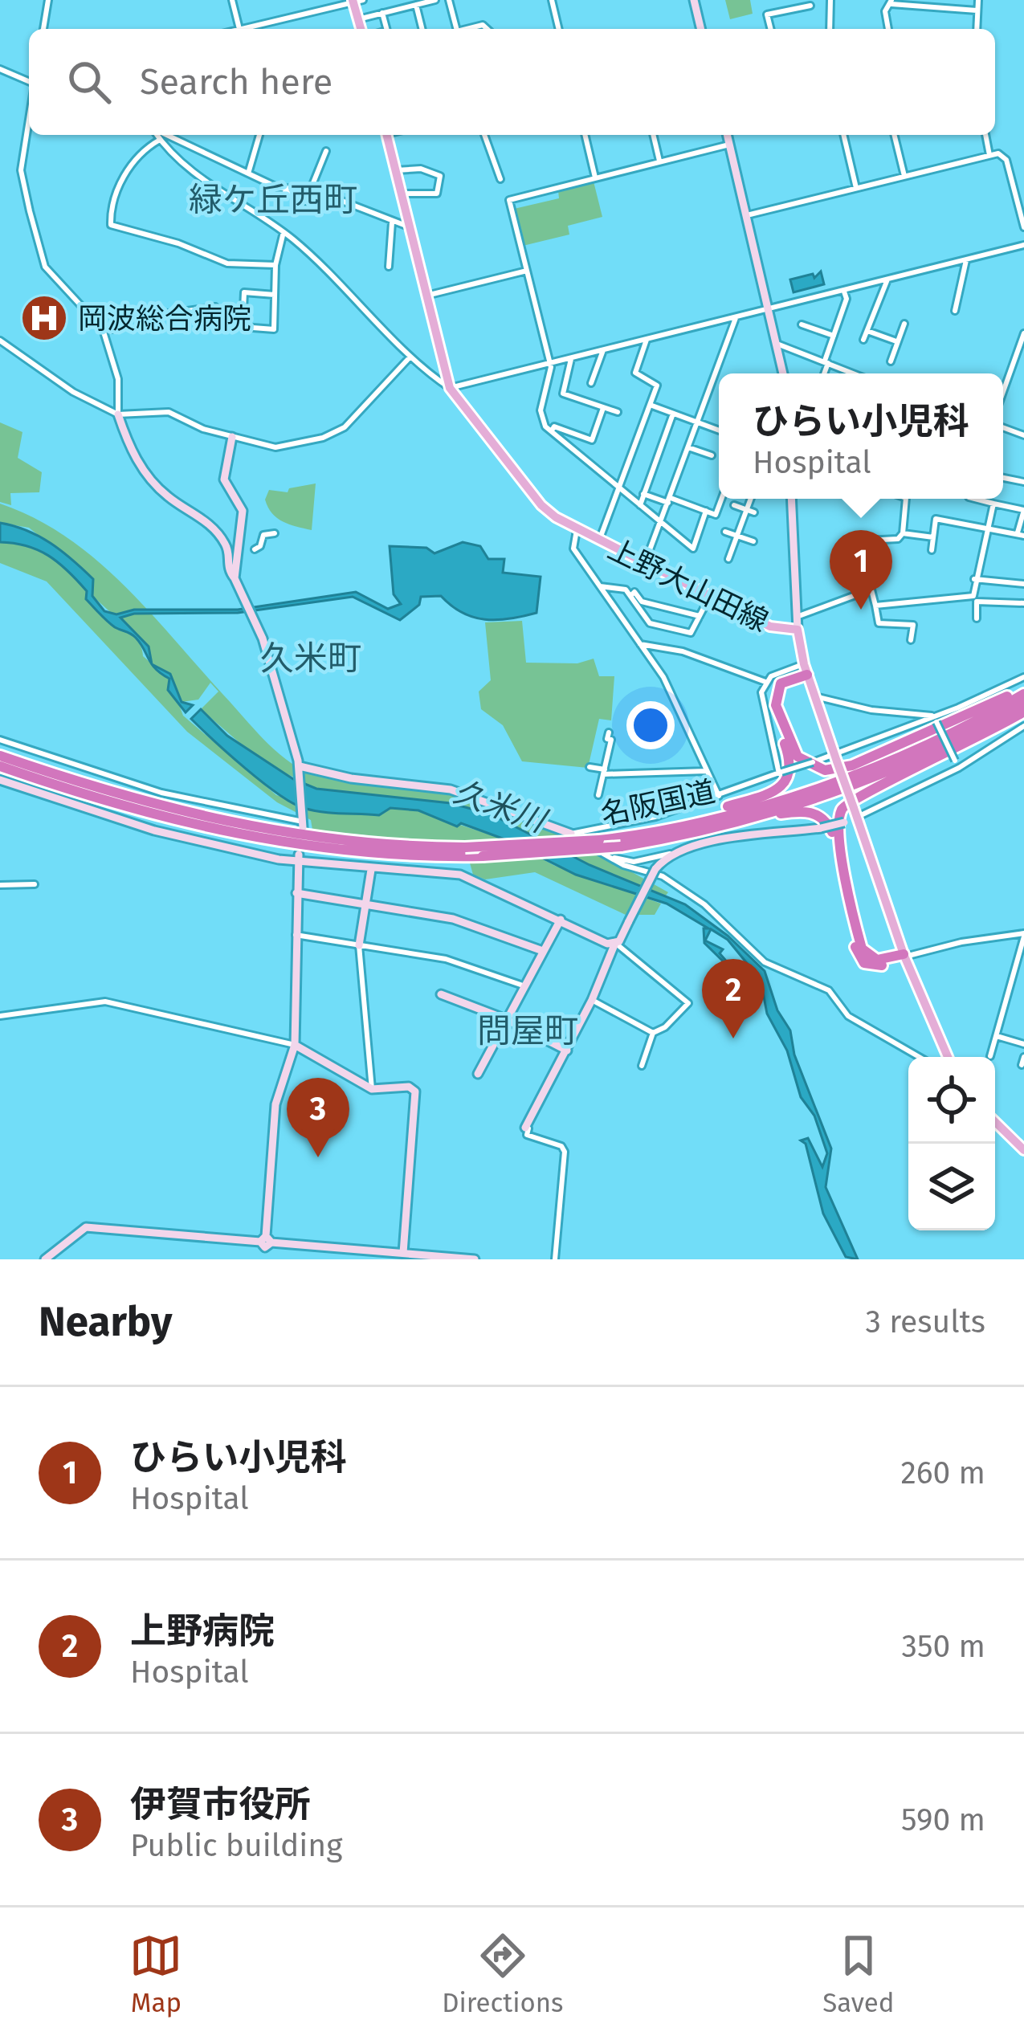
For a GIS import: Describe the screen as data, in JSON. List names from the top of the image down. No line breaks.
{"streets":{"highway":["名阪国道"],"main road":["上野大山田線"]},"districts":["緑ケ丘西町","久米町","問屋町"],"water":["久米川"],"places":{"hospital":["岡波総合病院"]},"page":{"search":"Search here","popup":["ひらい小児科","Hospital"],"pins":["1","2","3"],"heading":["Nearby","3 results"],"list":[{"mark":"1","name":"ひらい小児科","note":"Hospital","value":"260 m"},{"mark":"2","name":"上野病院","note":"Hospital","value":"350 m"},{"mark":"3","name":"伊賀市役所","note":"Public building","value":"590 m"}],"nav":["Map","Directions","Saved"]}}
